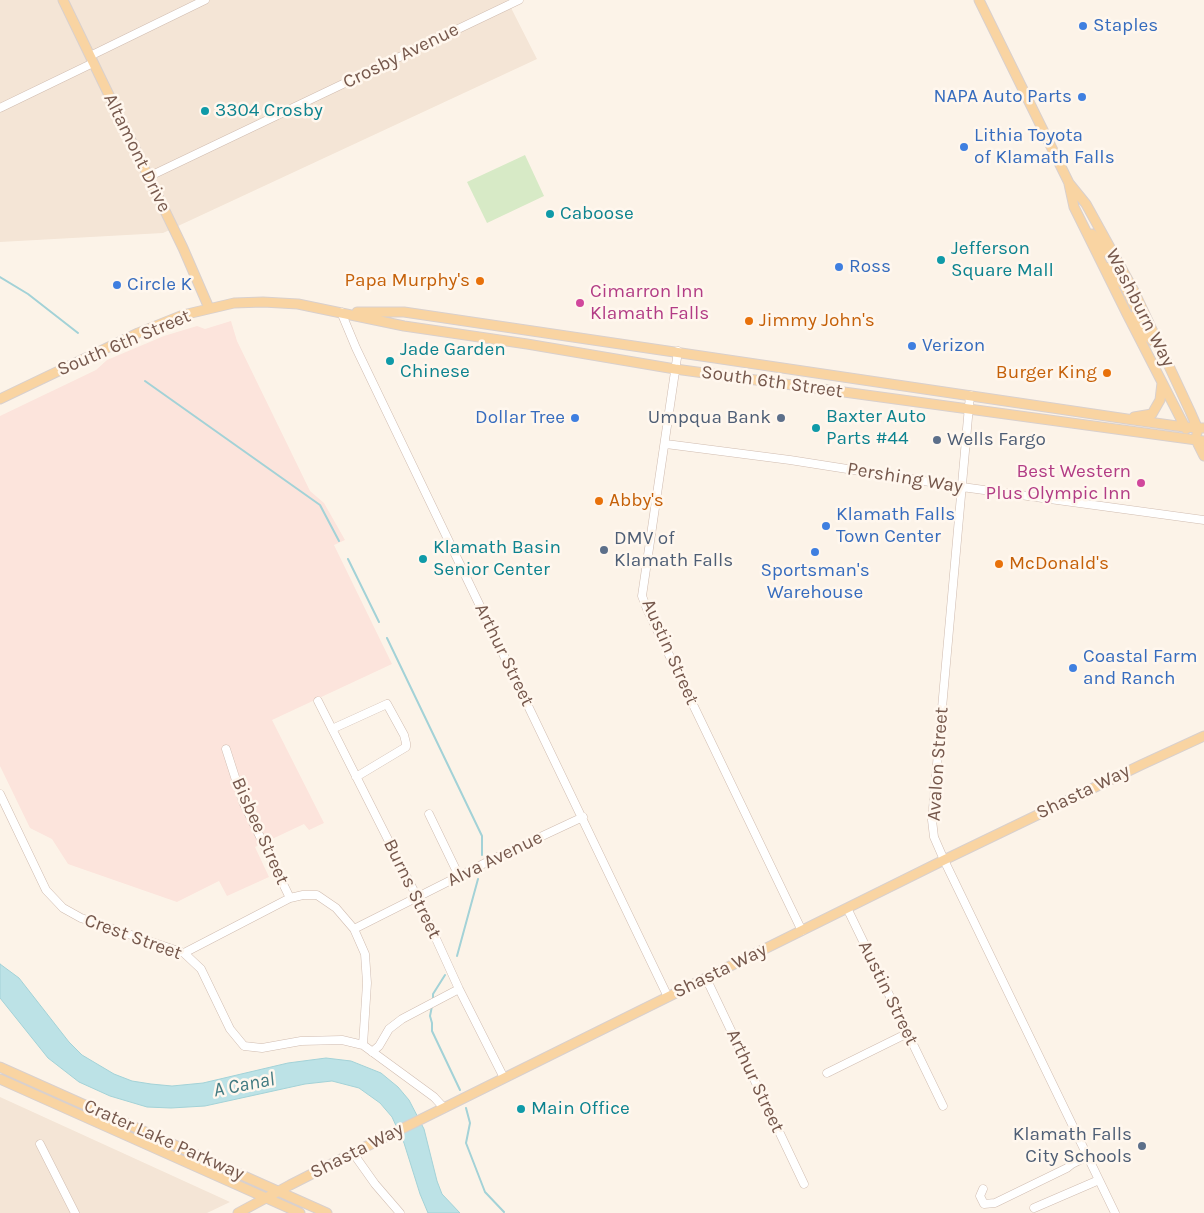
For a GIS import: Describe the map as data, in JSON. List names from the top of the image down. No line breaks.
{"streets":{"main road":["Altamont Drive","Washburn Way","South 6th Street","Shasta Way","Crater Lake Parkway"],"street":["Crosby Avenue","Pershing Way","Austin Street","Arthur Street","Avalon Street","Bisbee Street","Alva Avenue","Burns Street","Crest Street"]},"crossings":[["Crosby Avenue","Altamont Drive"],["Altamont Drive","South 6th Street"],["Washburn Way","South 6th Street"],["South 6th Street","Austin Street"],["South 6th Street","Arthur Street"],["South 6th Street","Avalon Street"],["Pershing Way","Austin Street"],["Pershing Way","Avalon Street"],["Austin Street","Shasta Way"],["Arthur Street","Shasta Way"],["Arthur Street","Alva Avenue"],["Avalon Street","Shasta Way"],["Shasta Way","Burns Street"],["Shasta Way","Crest Street"],["Shasta Way","Crater Lake Parkway"],["Bisbee Street","Alva Avenue"],["Bisbee Street","Crest Street"],["Alva Avenue","Burns Street"]],"water":["A Canal"],"places":["Staples","NAPA Auto Parts","3304 Crosby","Lithia Toyota of Klamath Falls","Caboose","Jefferson Square Mall","Ross","Papa Murphy's","Circle K","Cimarron Inn Klamath Falls","Jimmy John's","Verizon","Jade Garden Chinese","Burger King","Dollar Tree","Umpqua Bank","Baxter Auto Parts #44","Wells Fargo","Best Western Plus Olympic Inn","Abby's","Klamath Falls Town Center","DMV of Klamath Falls","Sportsman's Warehouse","Klamath Basin Senior Center","McDonald's","Coastal Farm and Ranch","Main Office","Klamath Falls City Schools"]}
